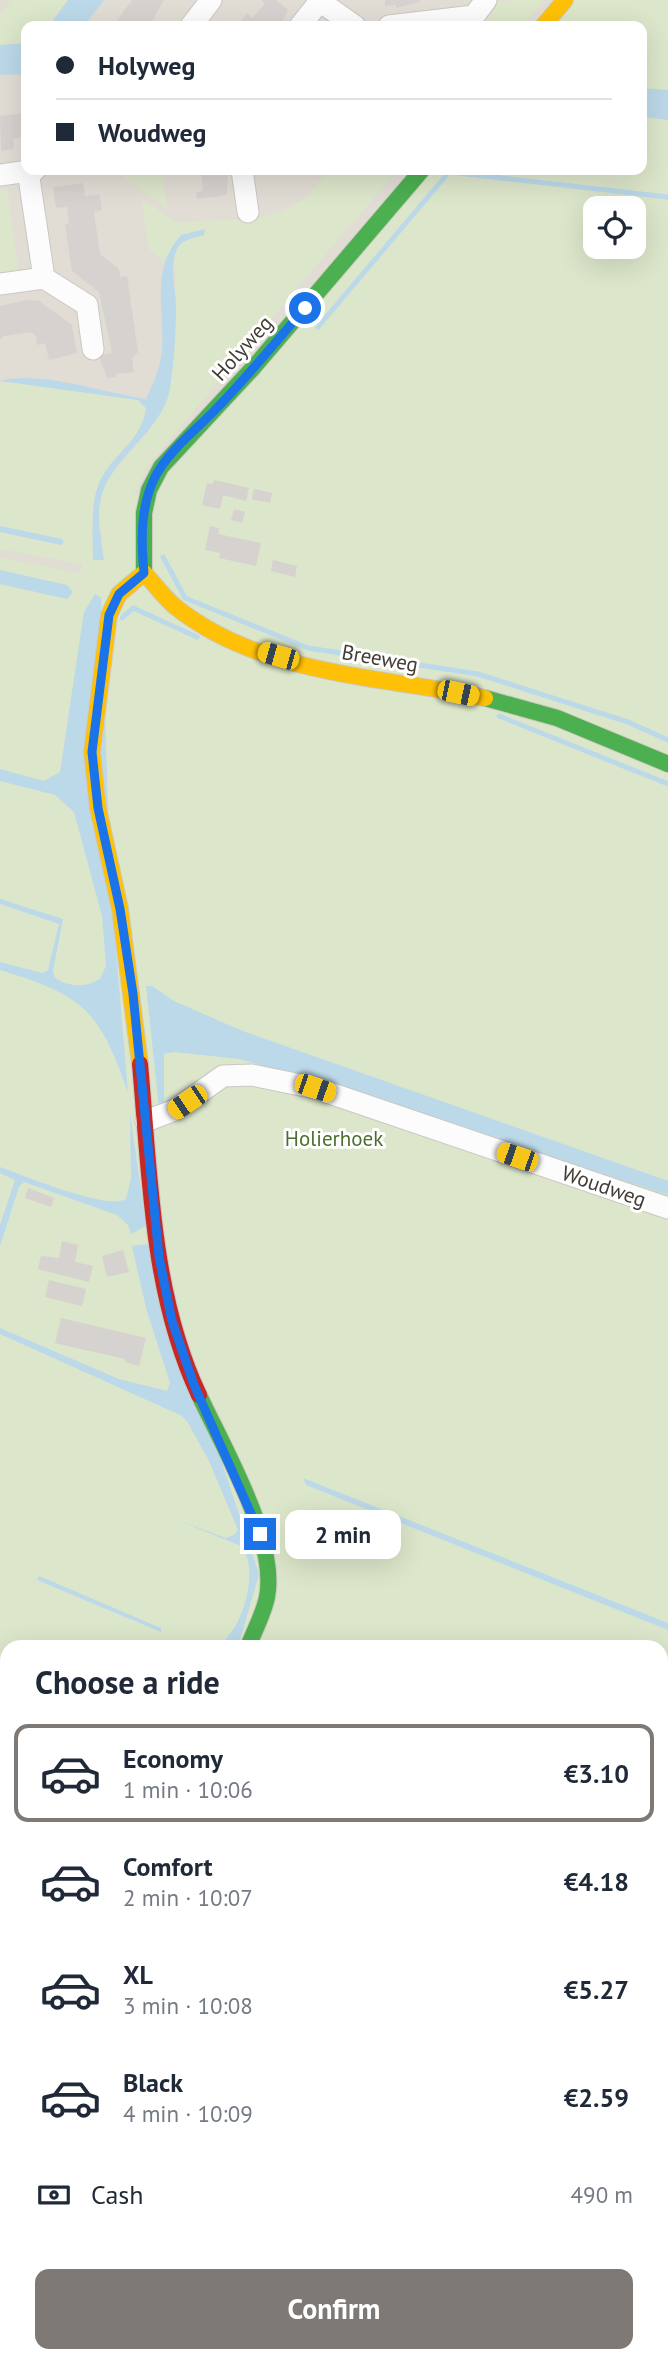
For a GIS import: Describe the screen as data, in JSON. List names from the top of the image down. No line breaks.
{"streets":{"street":["Holyweg","Breeweg","Woudweg"]},"crossings":[["Holyweg","Breeweg"]],"parks":["Holierhoek"],"page":{"banner":["Holyweg","Woudweg"],"bubble":"2 min","heading":"Choose a ride","list":[{"name":"Economy","note":"1 min · 10:06","value":"€3.10"},{"name":"Comfort","note":"2 min · 10:07","value":"€4.18"},{"name":"XL","note":"3 min · 10:08","value":"€5.27"},{"name":"Black","note":"4 min · 10:09","value":"€2.59"}],"pay":["Cash","490 m"],"buttons":"Confirm"}}
